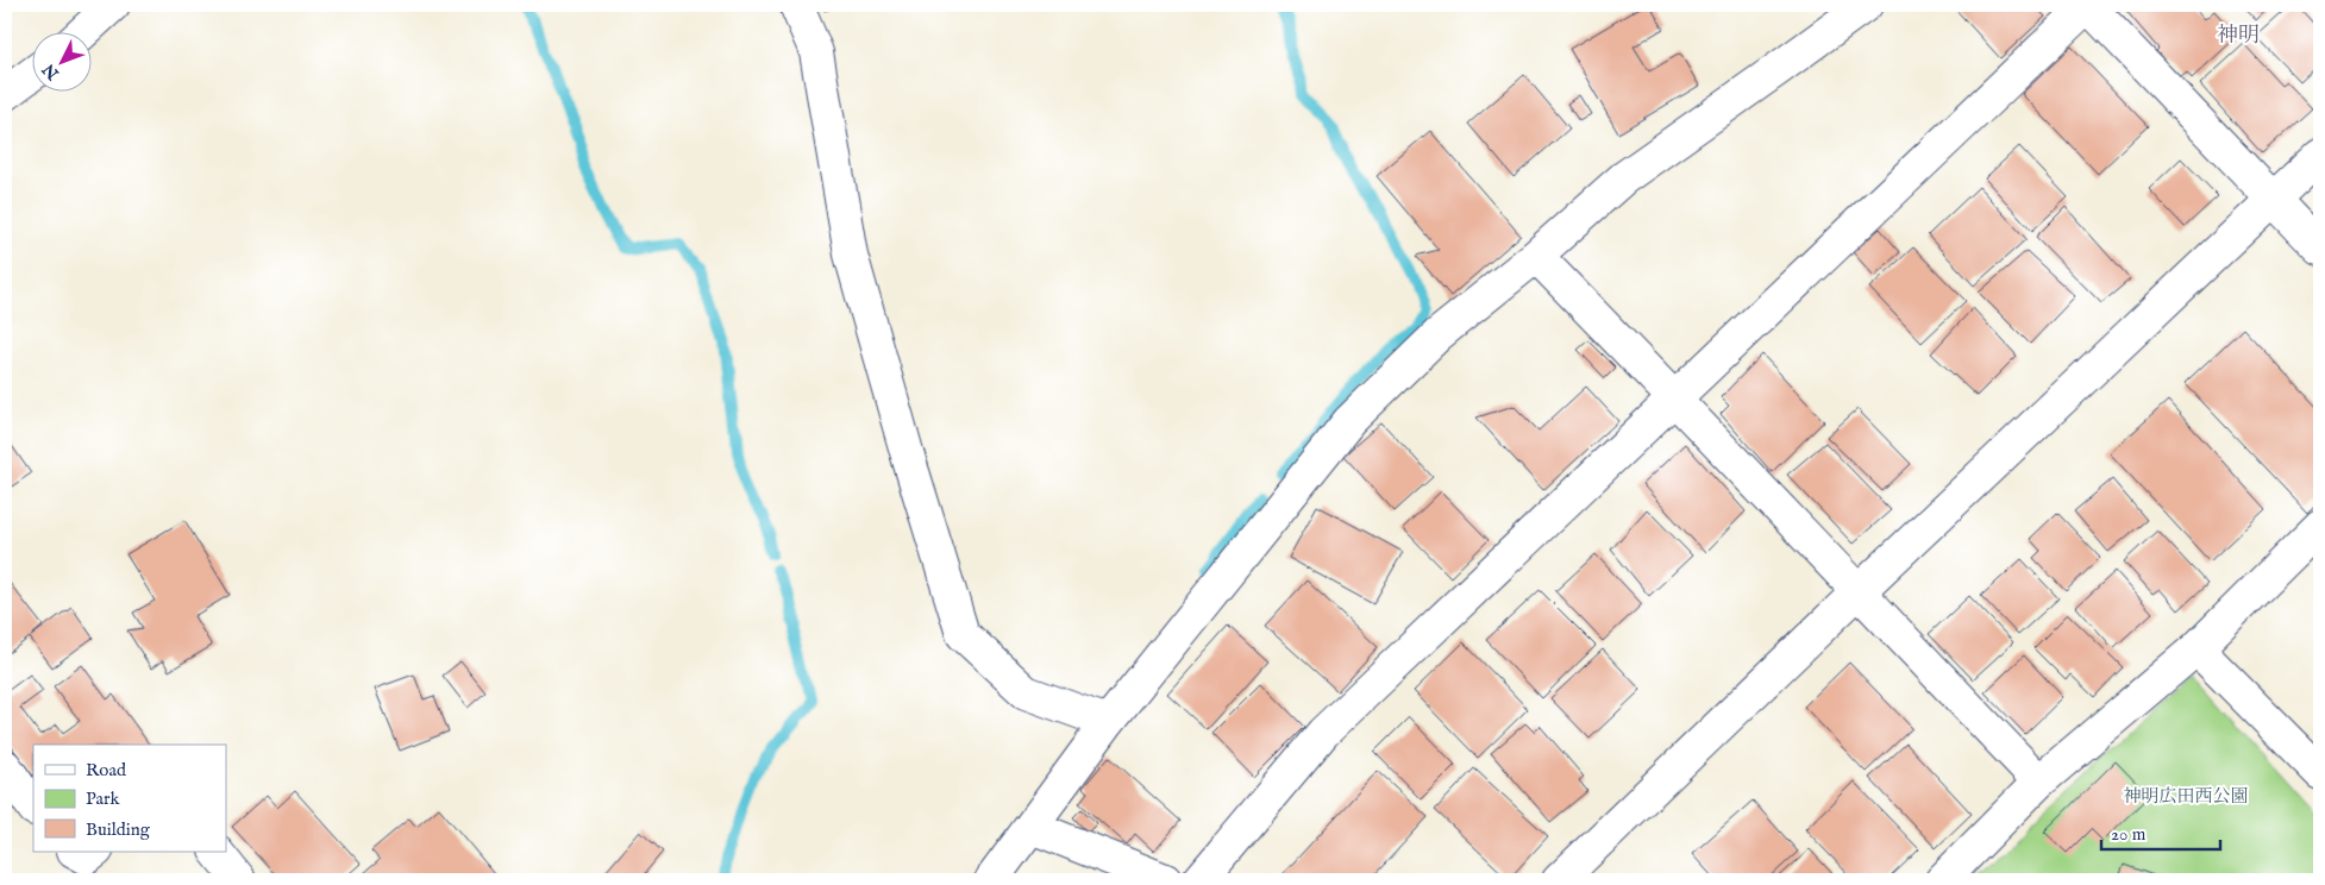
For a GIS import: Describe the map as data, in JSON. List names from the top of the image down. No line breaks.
{"districts":["神明"],"parks":["神明広田西公園"],"legend":["Road","Park","Building"],"scale_bar":"20 m","north":"bottom left"}
